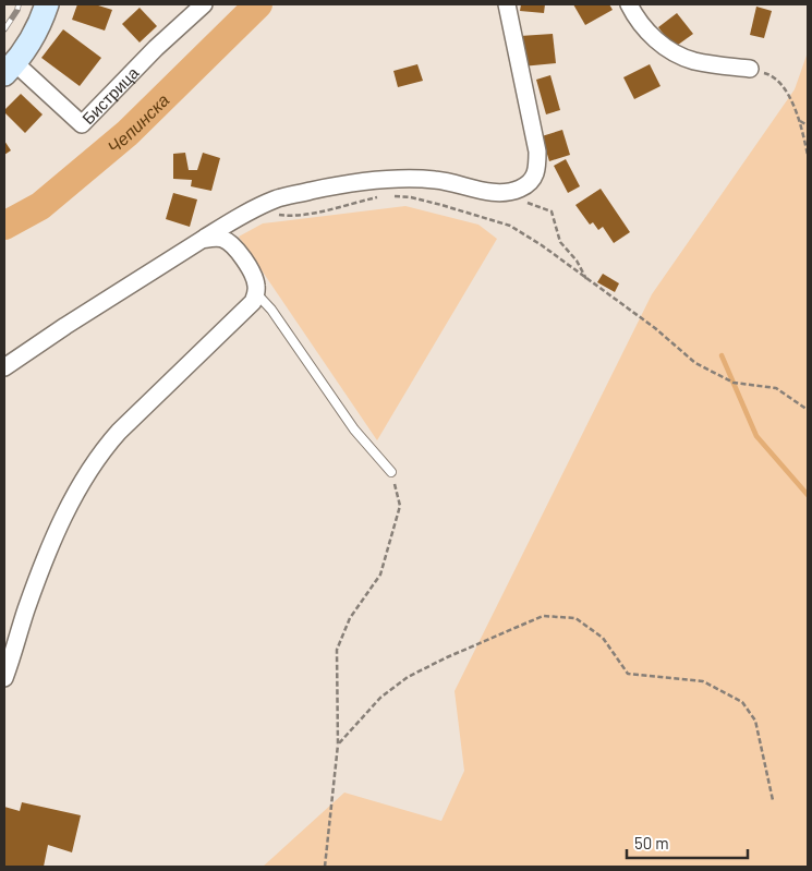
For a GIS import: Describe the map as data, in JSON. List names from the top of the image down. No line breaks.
{"streets":{"street":["Бистрица"]},"water":["Чепинска"],"scale_bar":"50 m"}
